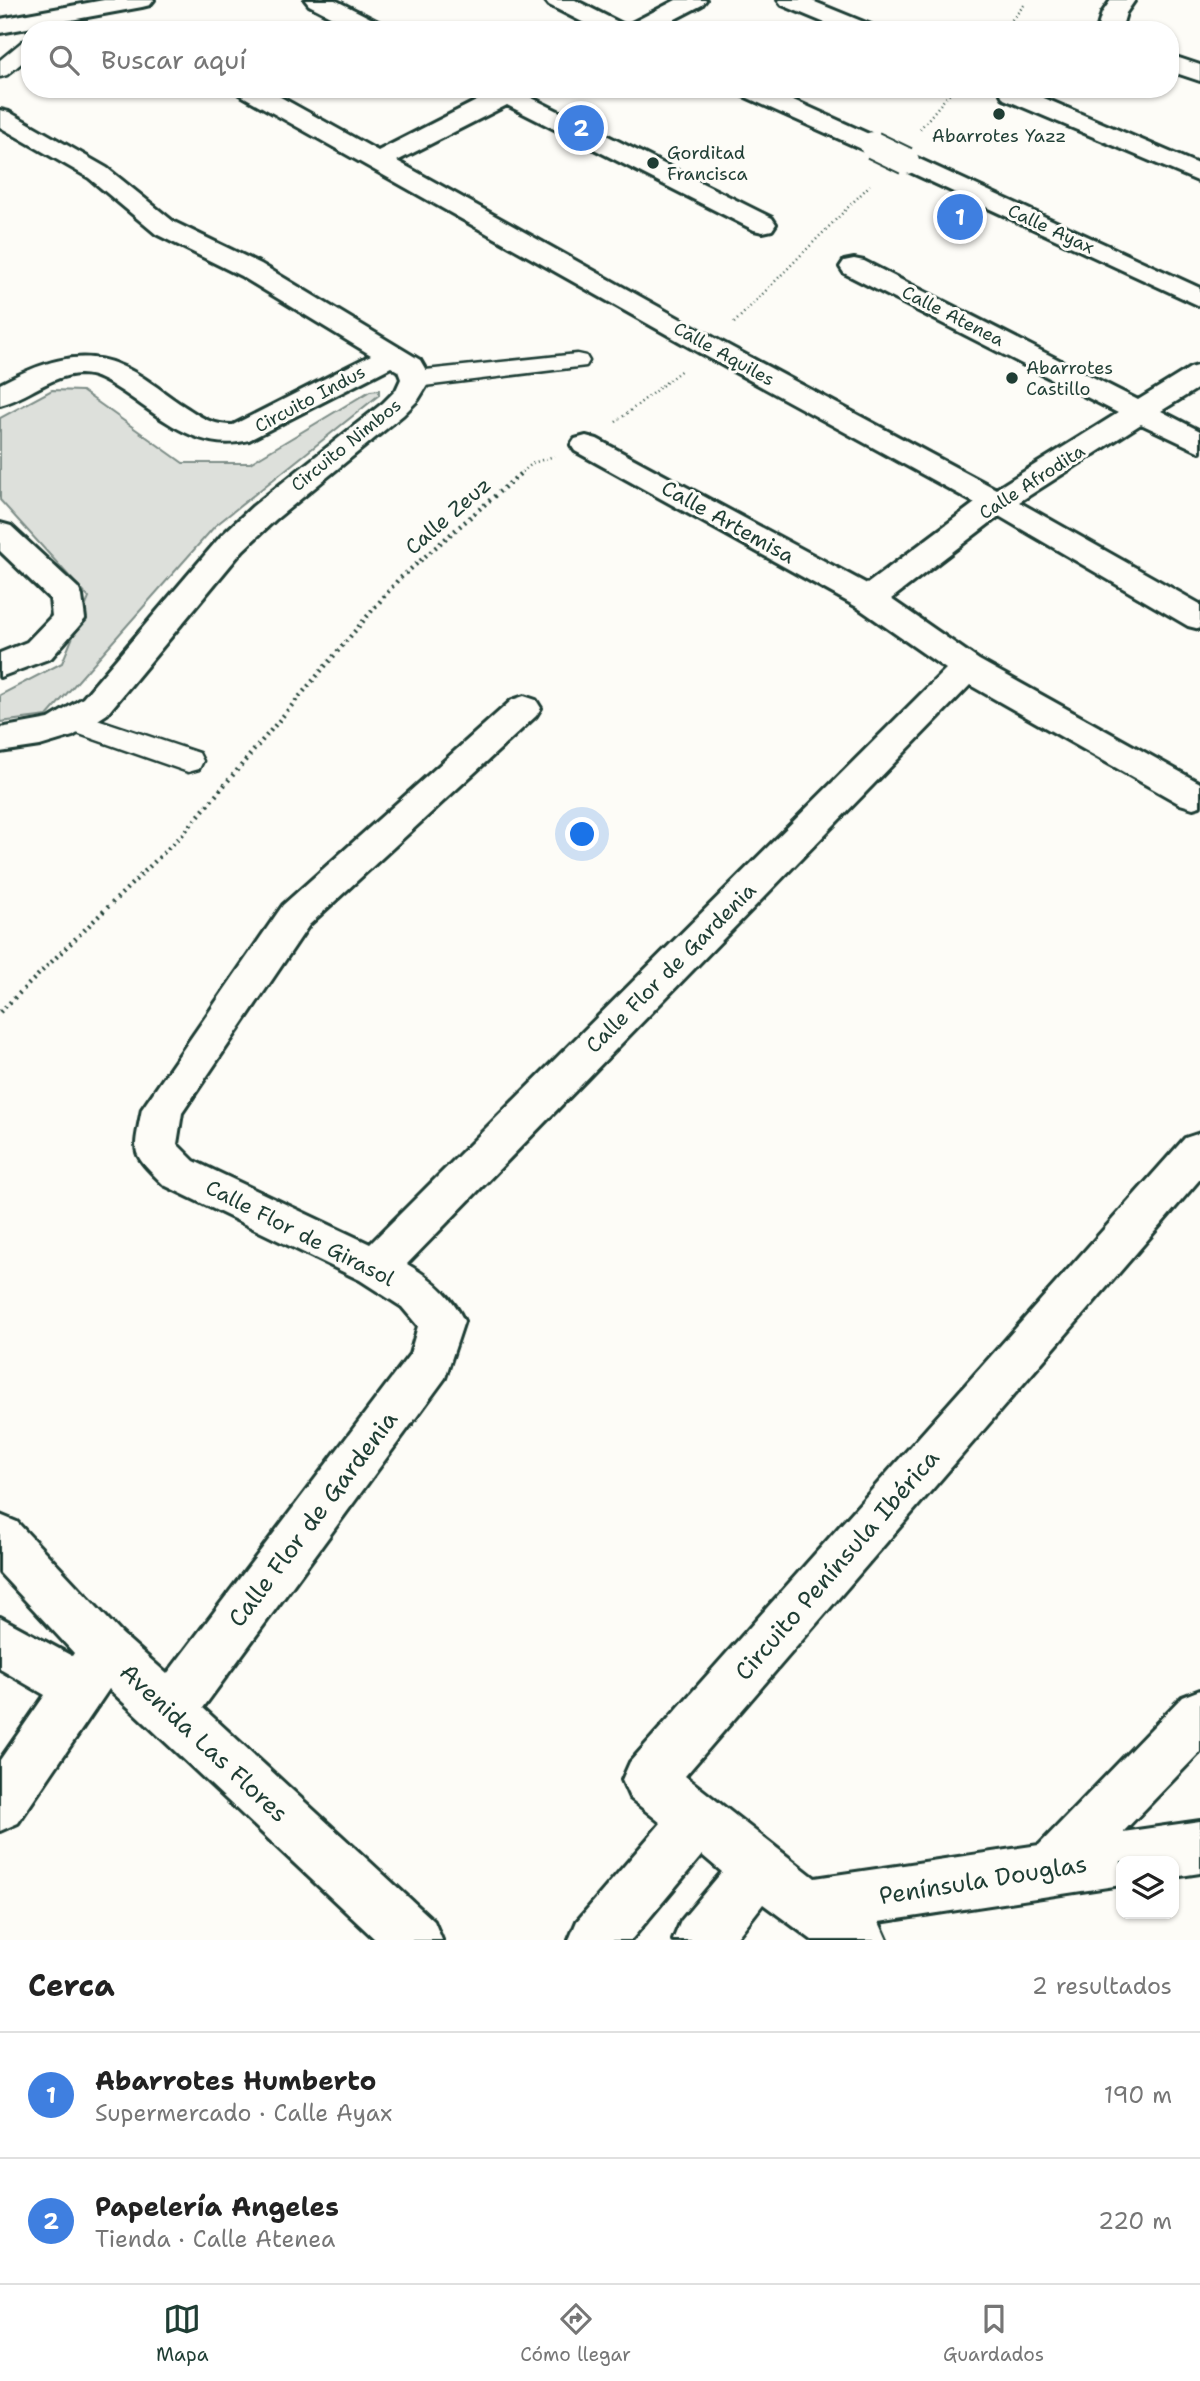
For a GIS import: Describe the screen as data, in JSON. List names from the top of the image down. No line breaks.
{"streets":{"street":["Calle Ayax","Calle Atenea","Calle Aquiles","Circuito Indus","Circuito Nimbos","Calle Afrodita","Calle Artemisa","Calle Flor de Gardenia","Calle Flor de Girasol","Circuito Península Ibérica","Avenida Las Flores","Península Douglas"],"path":["Calle Zeuz"]},"crossings":[["Calle Atenea","Calle Afrodita"],["Calle Aquiles","Calle Afrodita"],["Calle Aquiles","Calle Zeuz"],["Circuito Indus","Circuito Nimbos"],["Calle Afrodita","Calle Artemisa"],["Calle Zeuz","Calle Artemisa"],["Calle Artemisa","Calle Flor de Gardenia"],["Calle Flor de Gardenia","Calle Flor de Girasol"],["Calle Flor de Gardenia","Avenida Las Flores"],["Circuito Península Ibérica","Península Douglas"]],"places":["Abarrotes Yazz","Gorditad Francisca","Abarrotes Castillo"],"page":{"search":"Buscar aquí","pins":["2","1"],"heading":["Cerca","2 resultados"],"list":[{"mark":"1","name":"Abarrotes Humberto","note":"Supermercado · Calle Ayax","value":"190 m"},{"mark":"2","name":"Papelería Angeles","note":"Tienda · Calle Atenea","value":"220 m"}],"nav":["Mapa","Cómo llegar","Guardados"]}}
